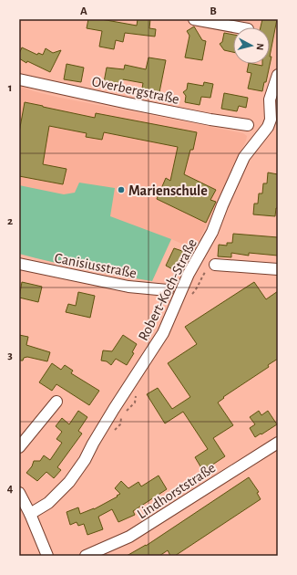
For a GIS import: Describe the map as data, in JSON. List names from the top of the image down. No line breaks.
{"streets":{"street":["Overbergstraße","Canisiusstraße","Robert-Koch-Straße","Lindhorststraße"]},"places":["Marienschule"],"north":"right","grid":{"columns":["A","B"],"rows":["1","2","3","4"]}}
